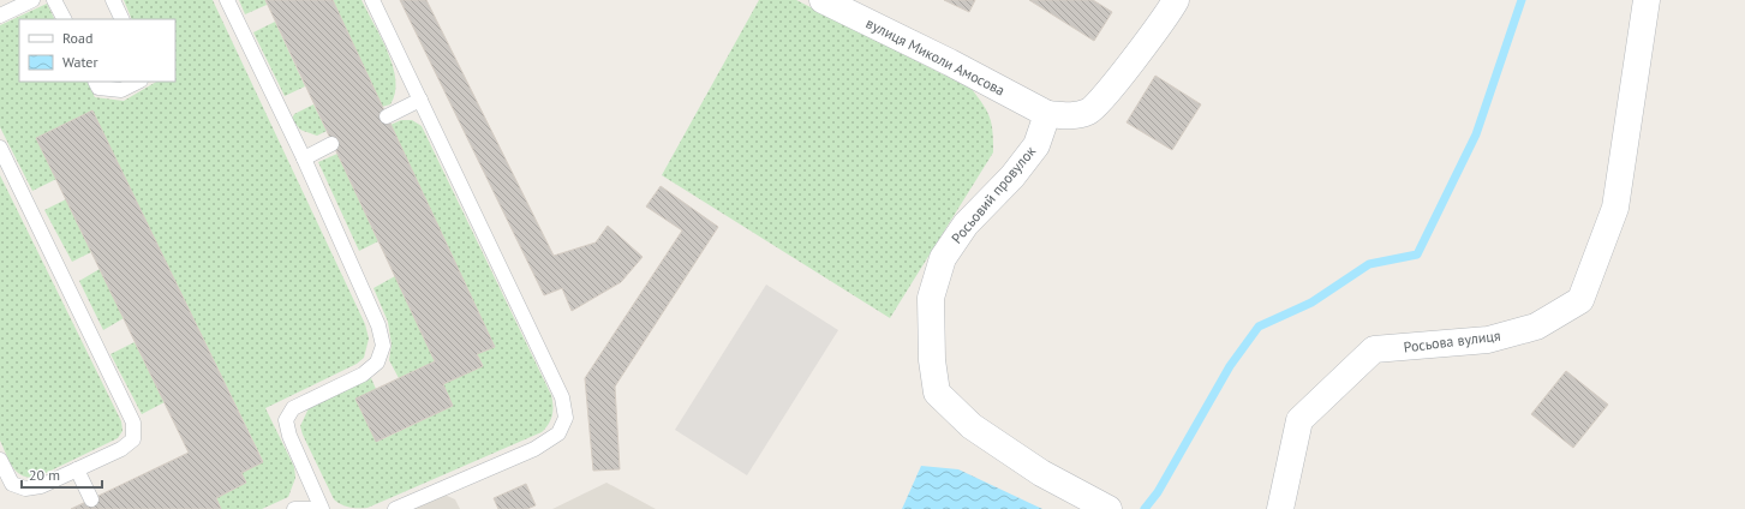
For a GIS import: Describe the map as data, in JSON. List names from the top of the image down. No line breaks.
{"streets":{"street":["вулиця Миколи Амосова","Росьовий провулок","Росьова вулиця"]},"crossings":[["вулиця Миколи Амосова","Росьовий провулок"]],"legend":["Road","Water"],"scale_bar":"20 m"}
